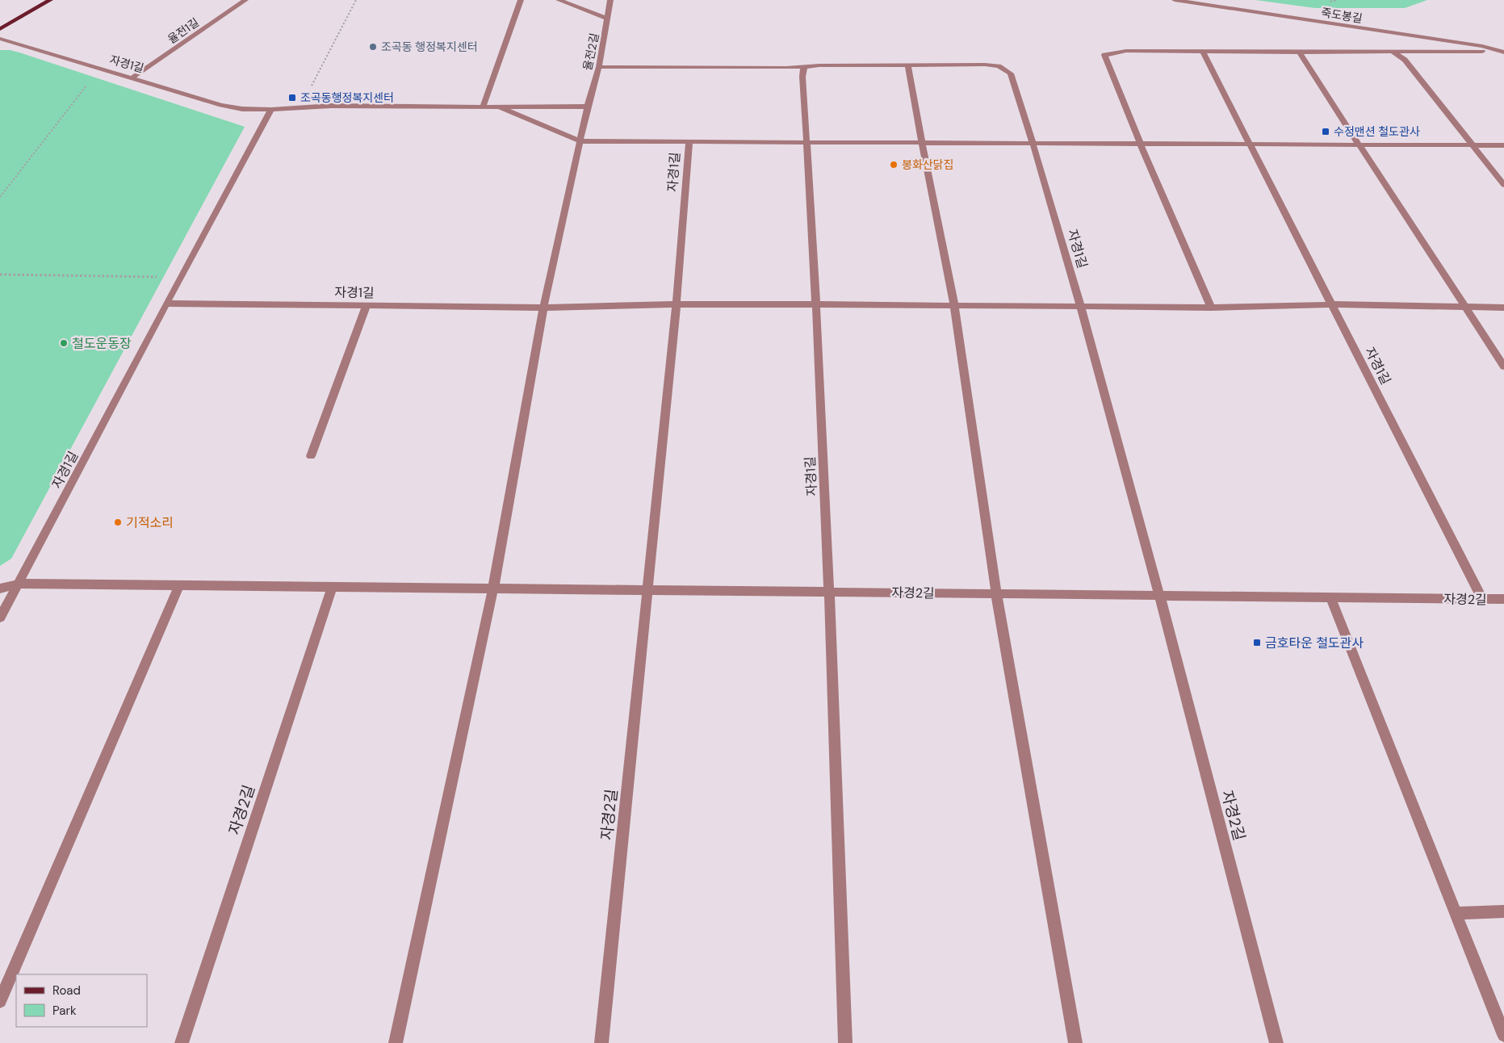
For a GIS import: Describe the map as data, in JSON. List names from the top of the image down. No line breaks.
{"streets":{"street":["죽도봉길","율전1길","율전2길","자경1길","자경2길"]},"crossings":[["율전1길","자경1길"],["자경1길","자경2길"]],"places":{"other":["조곡동 행정복지센터","봉화산닭집","철도운동장","기적소리"],"transit":["조곡동행정복지센터","수정맨션 철도관사","금호타운 철도관사"]},"legend":["Road","Park"]}
